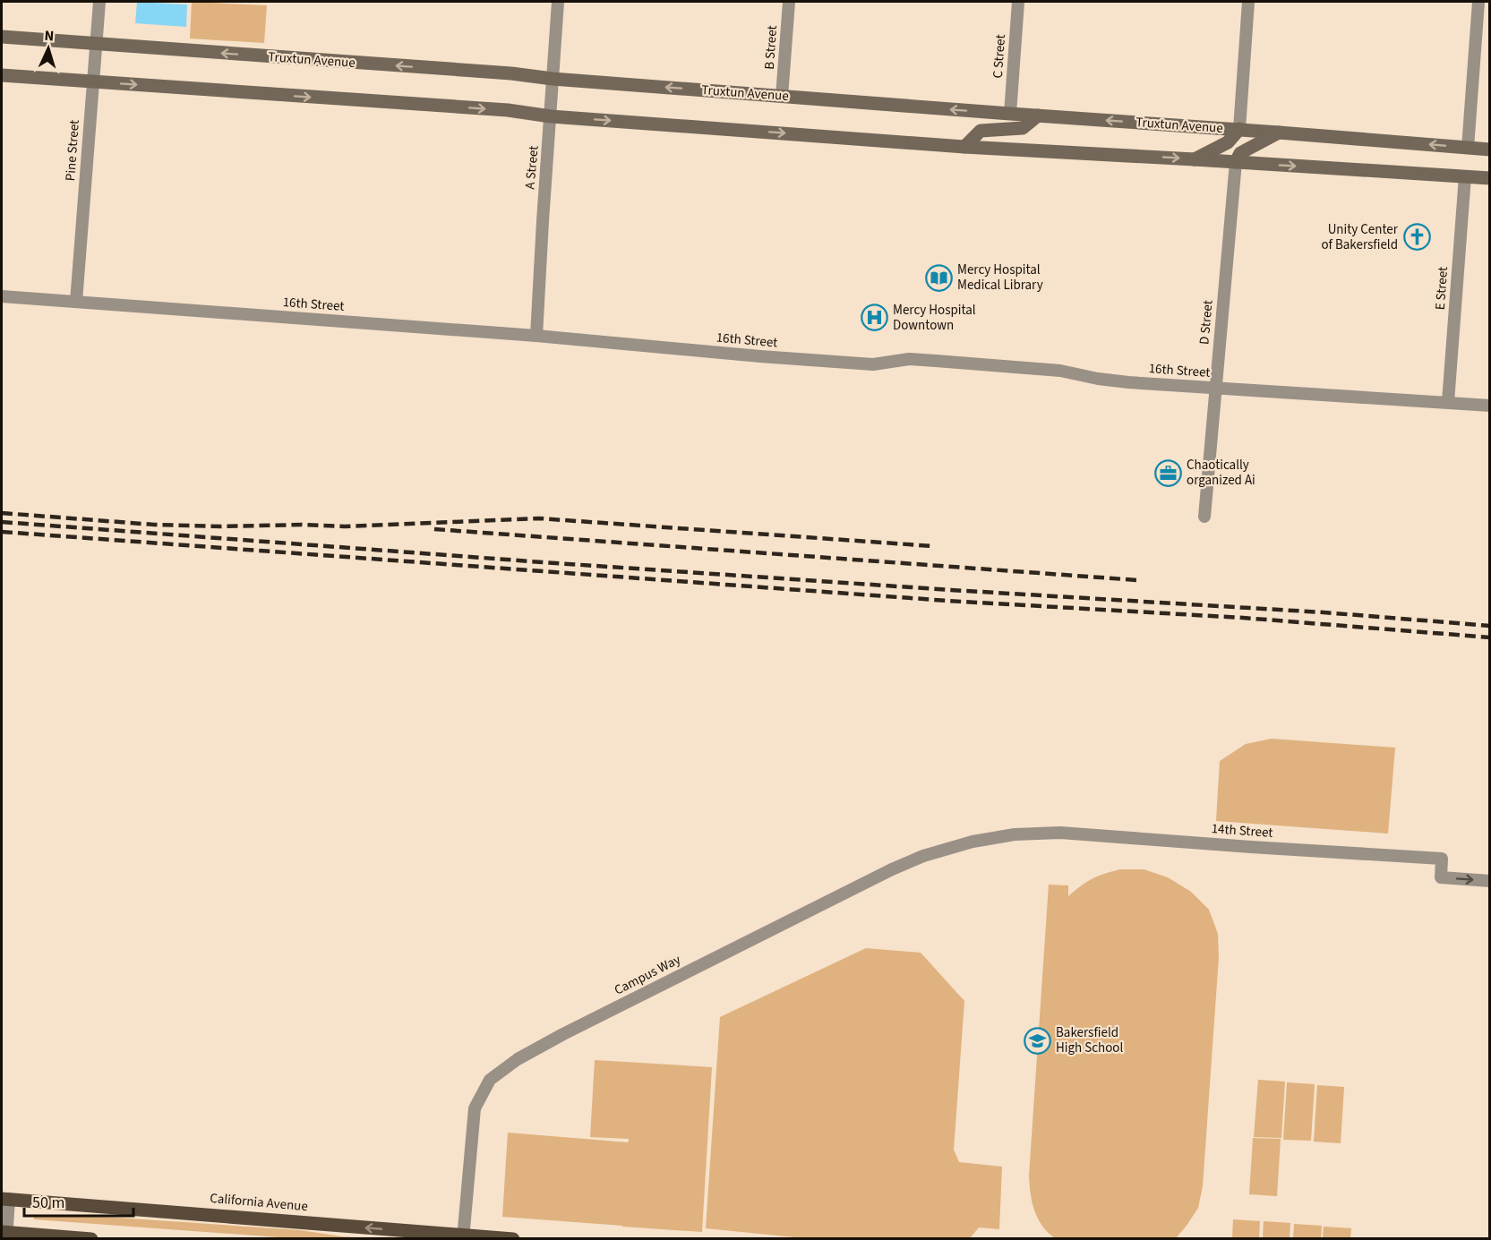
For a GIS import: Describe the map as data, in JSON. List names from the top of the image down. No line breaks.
{"streets":{"main road":["Truxtun Avenue","California Avenue"],"street":["B Street","C Street","Pine Street","A Street","E Street","16th Street","D Street","14th Street","Campus Way"]},"crossings":[["B Street","Truxtun Avenue"],["C Street","Truxtun Avenue"],["Truxtun Avenue","Pine Street"],["Truxtun Avenue","A Street"],["Pine Street","16th Street"],["A Street","16th Street"],["E Street","16th Street"],["16th Street","D Street"],["14th Street","Campus Way"],["Campus Way","California Avenue"]],"one_way":["14th Street","California Avenue"],"places":{"church":["Unity Center of Bakersfield"],"library":["Mercy Hospital Medical Library"],"hospital":["Mercy Hospital Downtown"],"office":["Chaotically organized Ai"],"school or university":["Bakersfield High School"]},"scale_bar":"50 m","north":"top"}
